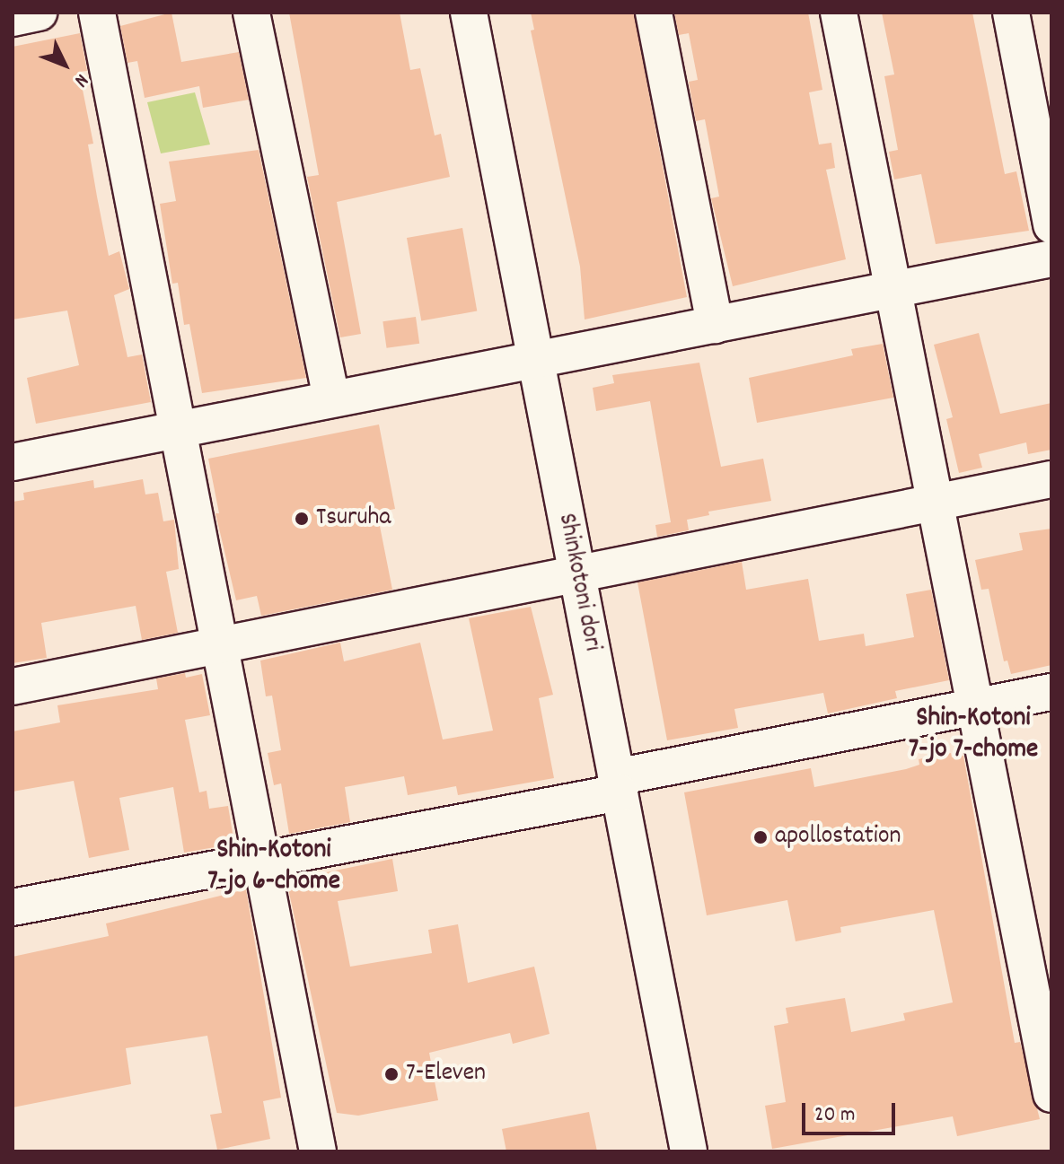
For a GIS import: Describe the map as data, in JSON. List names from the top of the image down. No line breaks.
{"streets":{"street":["Shinkotoni dori"]},"districts":["Shin-Kotoni 7-jo 7-chome","Shin-Kotoni 7-jo 6-chome"],"places":["Tsuruha","apollostation","7-Eleven"],"scale_bar":"20 m","north":"bottom right"}
